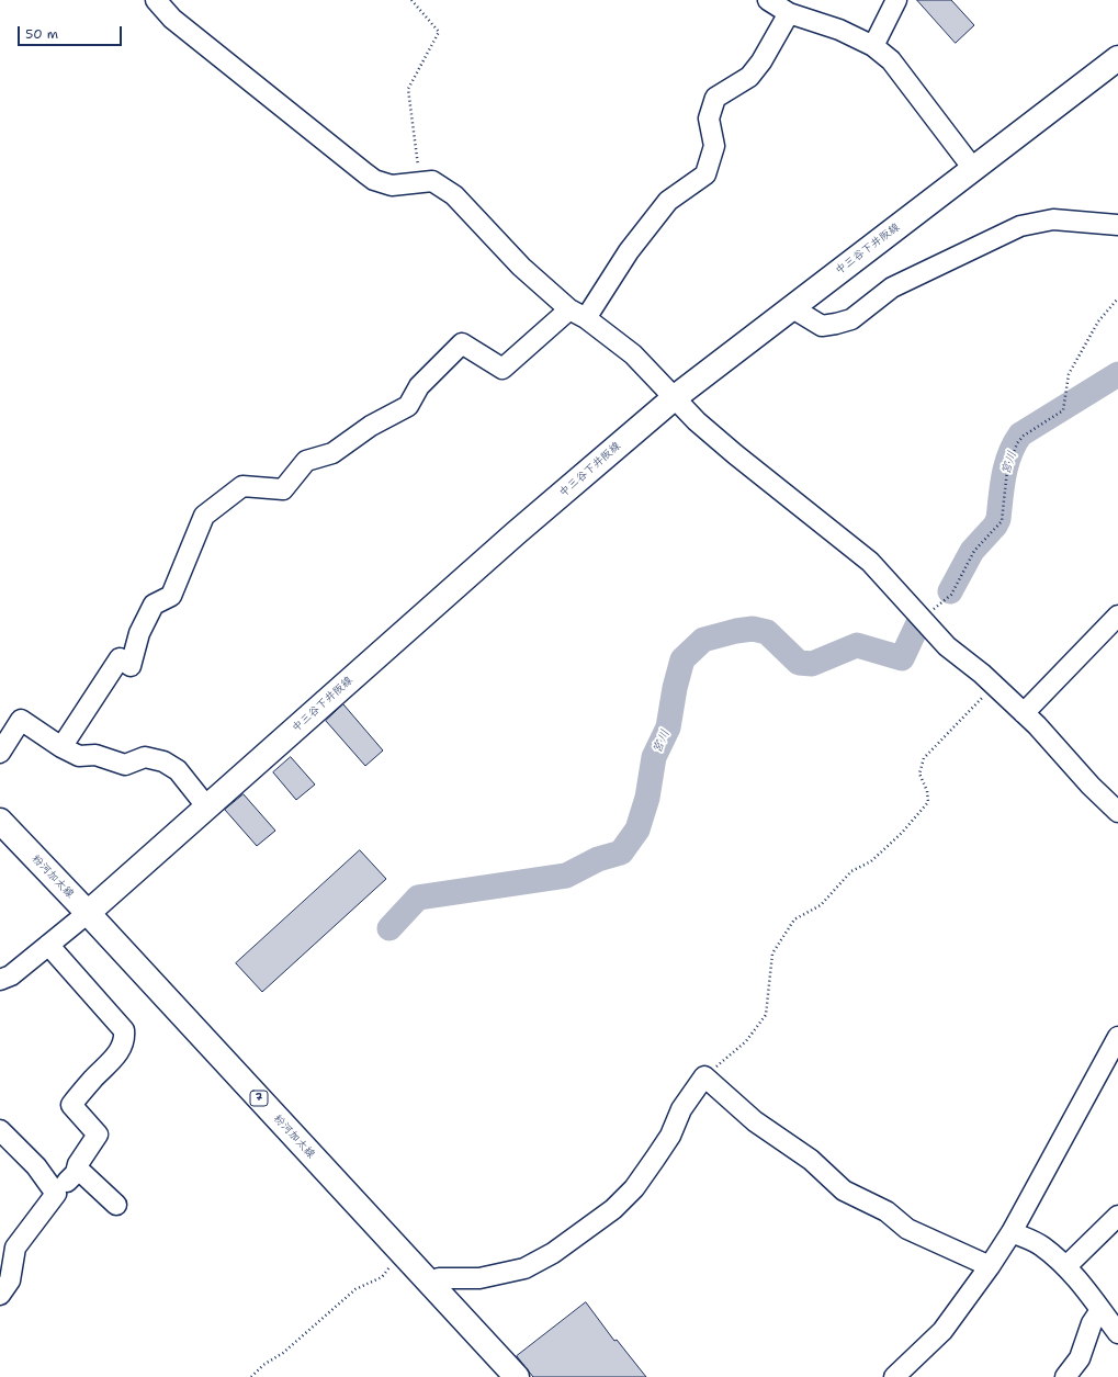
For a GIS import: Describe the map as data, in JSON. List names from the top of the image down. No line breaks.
{"streets":{"main road":["中三谷下井阪線","粉河加太線","7"]},"crossings":[["中三谷下井阪線","粉河加太線"]],"water":["宮川"],"scale_bar":"50 m"}
